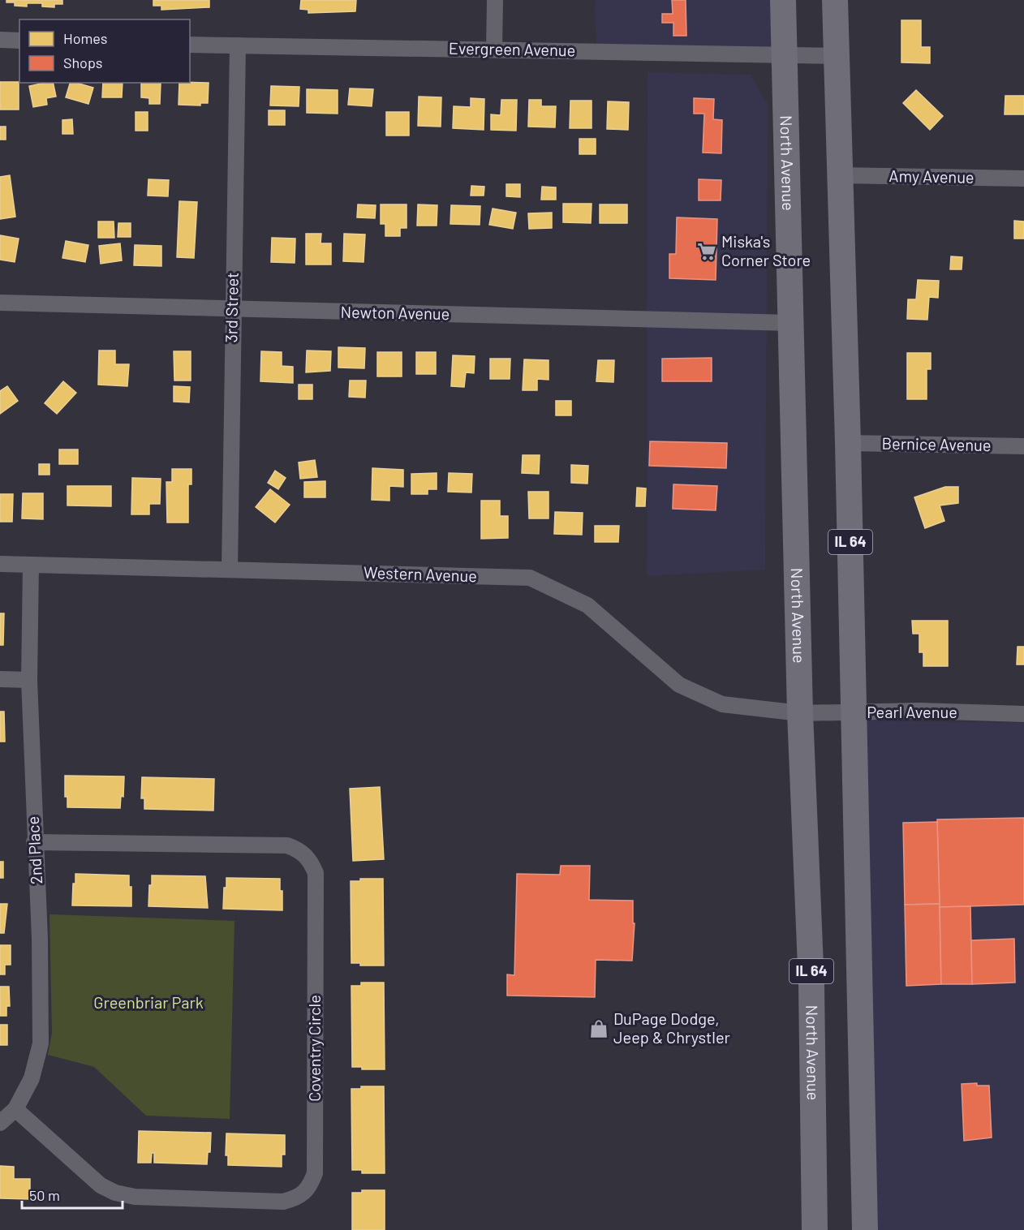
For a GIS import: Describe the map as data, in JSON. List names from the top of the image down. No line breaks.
{"streets":{"main road":["North Avenue","IL 64"],"street":["Evergreen Avenue","Amy Avenue","3rd Street","Newton Avenue","Bernice Avenue","Western Avenue","Pearl Avenue","2nd Place","Coventry Circle"]},"crossings":[["Evergreen Avenue","North Avenue"],["Evergreen Avenue","3rd Street"],["Evergreen Avenue","IL 64"],["North Avenue","Newton Avenue"],["North Avenue","Western Avenue"],["North Avenue","Pearl Avenue"],["Amy Avenue","IL 64"],["3rd Street","Newton Avenue"],["3rd Street","Western Avenue"],["Bernice Avenue","IL 64"],["IL 64","Pearl Avenue"],["Western Avenue","Pearl Avenue"],["Western Avenue","2nd Place"],["2nd Place","Coventry Circle"]],"parks":["Greenbriar Park"],"places":{"supermarket":["Miska's Corner Store"],"shop":["DuPage Dodge, Jeep & Chrystler"]},"legend":["Homes","Shops"],"scale_bar":"50 m"}
